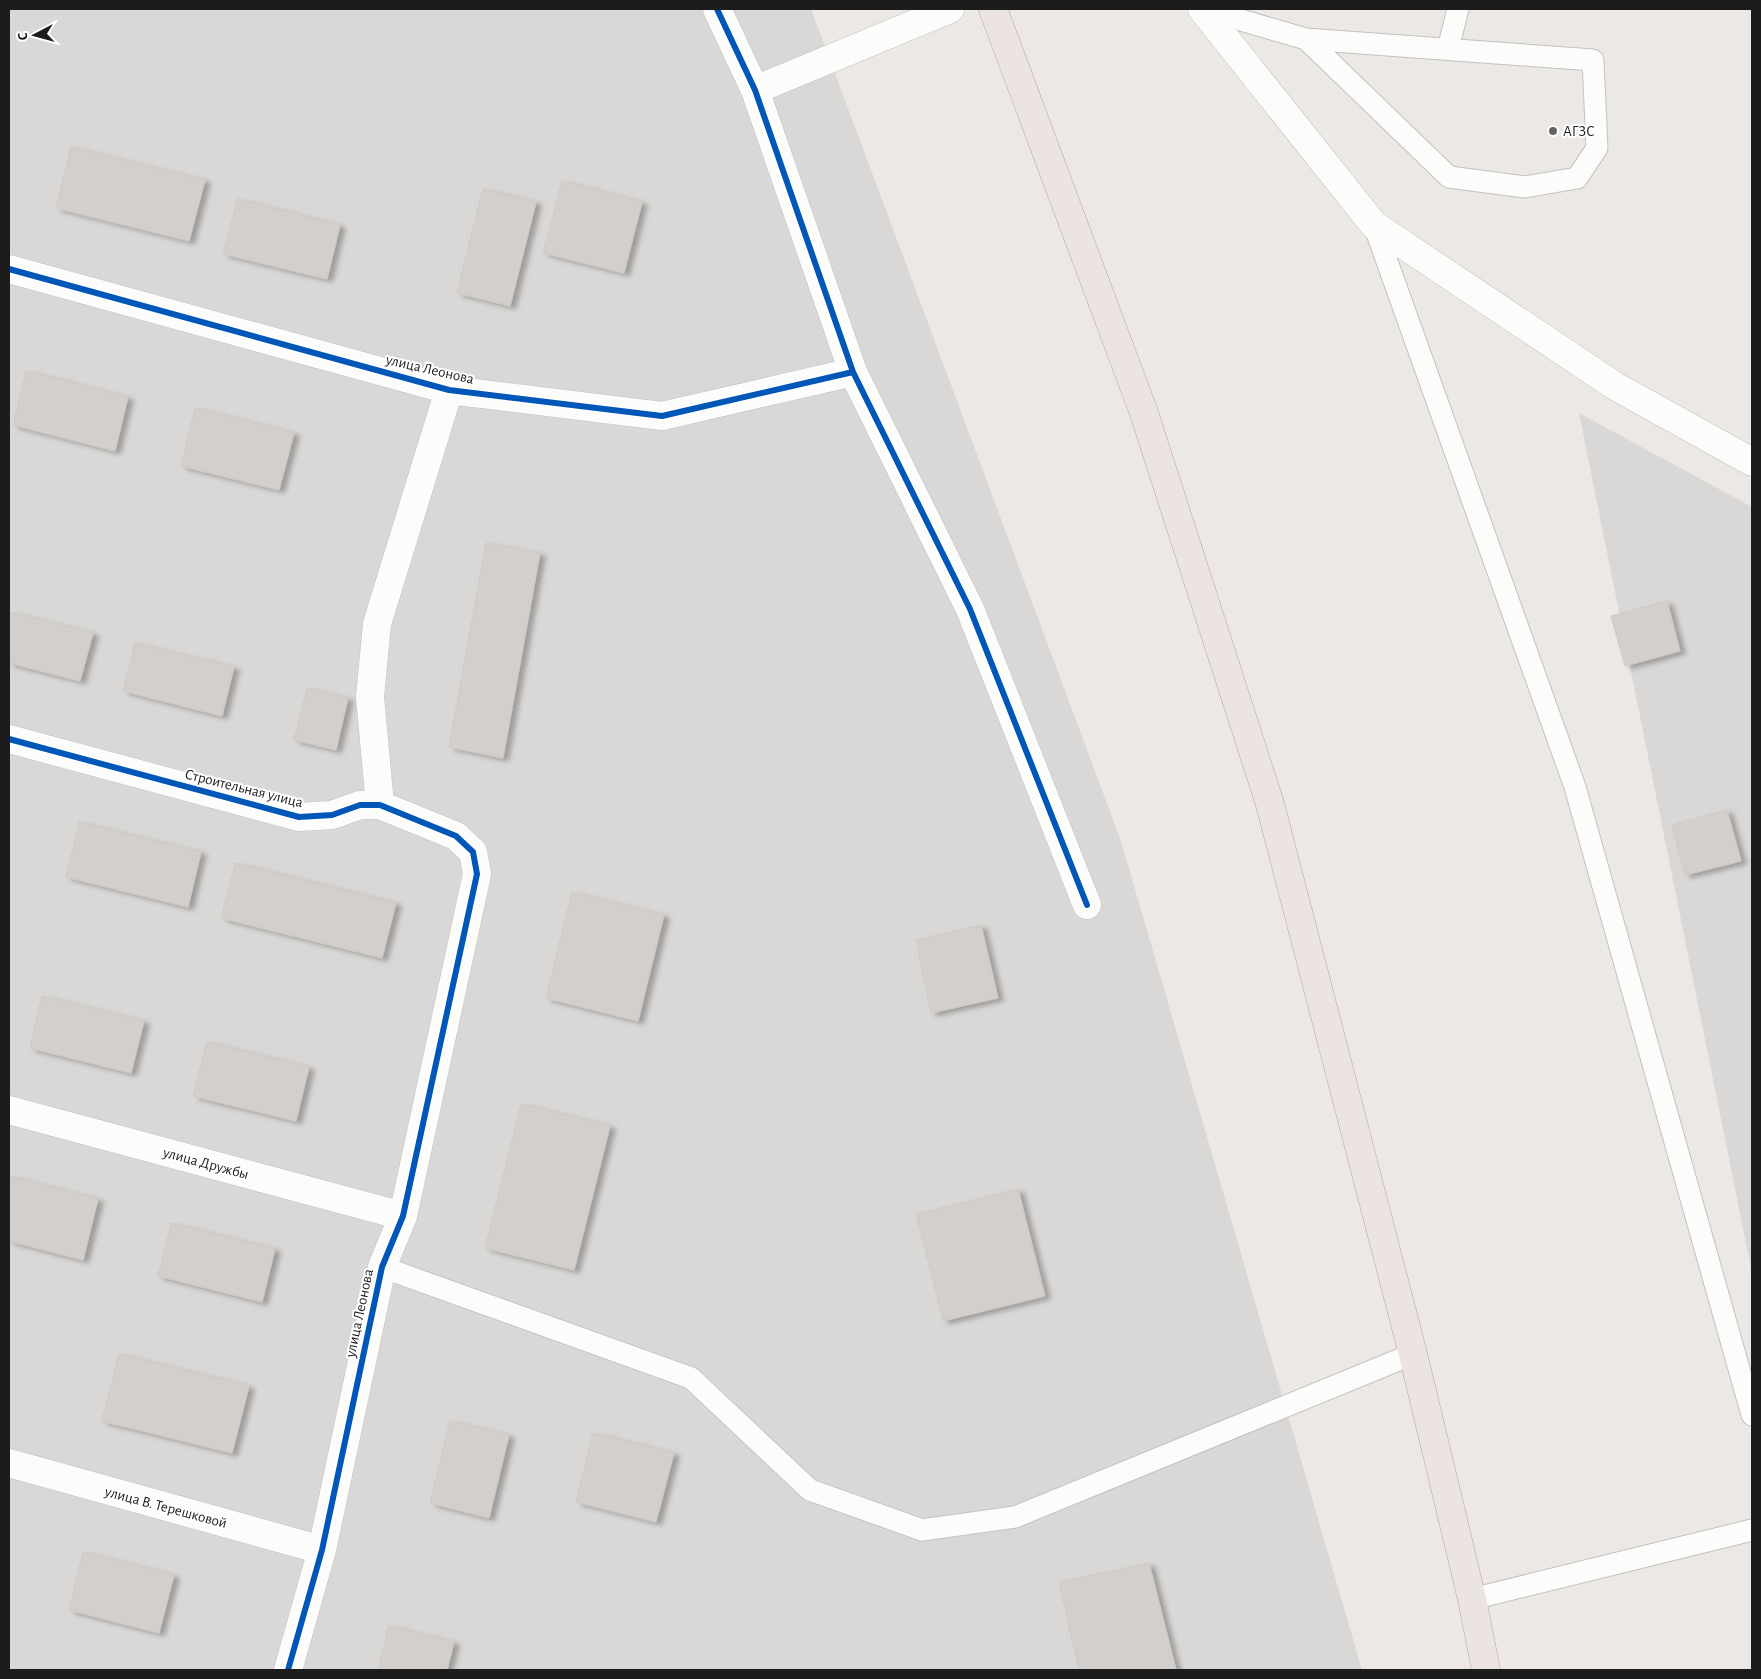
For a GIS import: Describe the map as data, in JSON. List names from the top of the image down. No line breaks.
{"streets":{"street":["улица Леонова","Строительная улица","улица Дружбы","улица В. Терешковой"]},"crossings":[["улица Леонова","Строительная улица"],["улица Леонова","улица Дружбы"],["улица Леонова","улица В. Терешковой"]],"places":["АГЗС"],"north":"left"}
